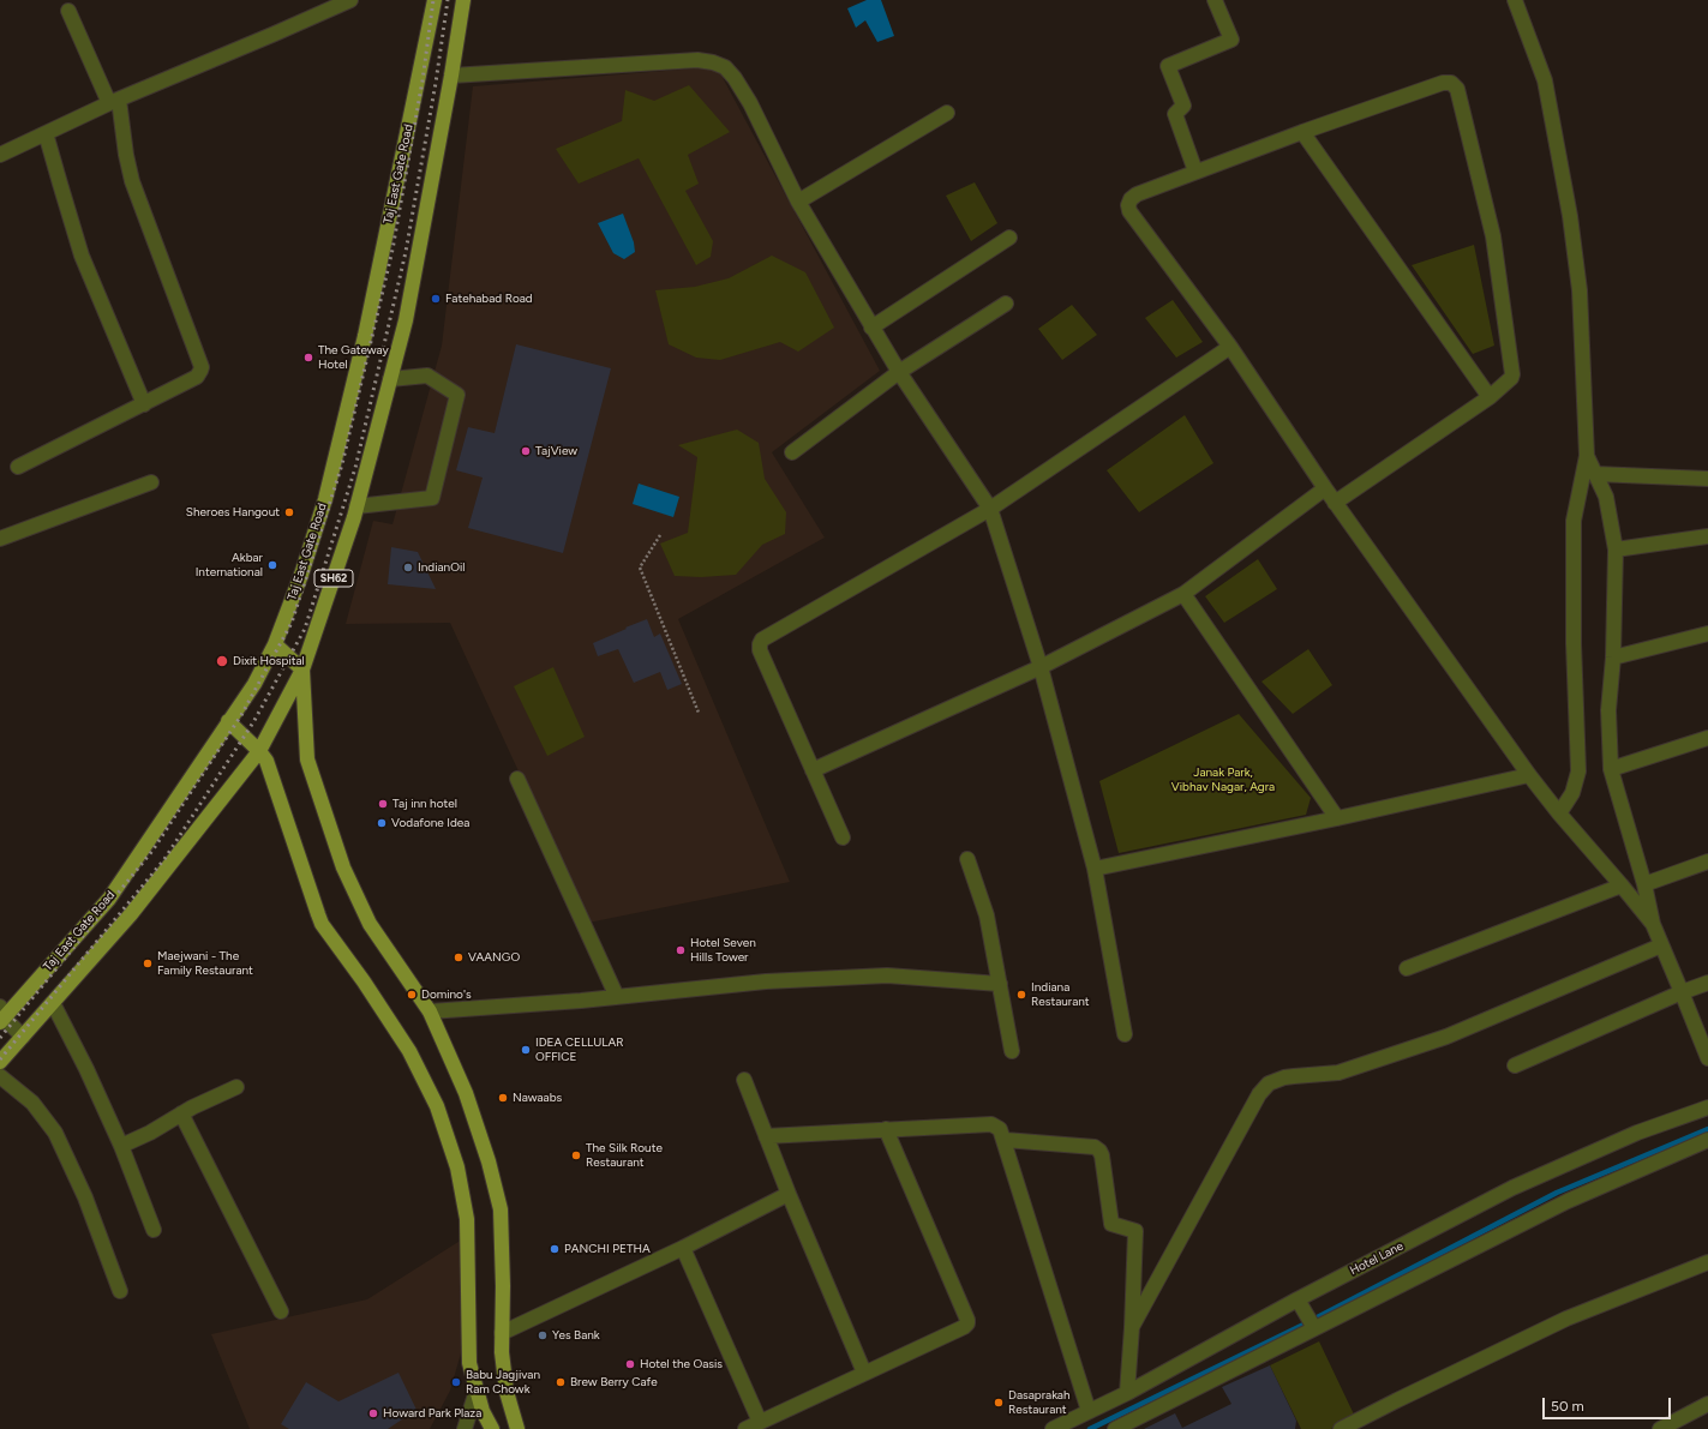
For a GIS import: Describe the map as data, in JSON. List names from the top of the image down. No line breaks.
{"streets":{"main road":["Taj East Gate Road","SH62"],"street":["Hotel Lane"]},"parks":["Janak Park, Vibhav Nagar, Agra"],"places":["Fatehabad Road","The Gateway Hotel","TajView","Sheroes Hangout","Akbar International","IndianOil","Dixit Hospital","Taj inn hotel","Vodafone Idea","Hotel Seven Hills Tower","VAANGO","Maejwani - The Family Restaurant","Domino's","Indiana Restaurant","IDEA CELLULAR OFFICE","Nawaabs","The Silk Route Restaurant","PANCHI PETHA","Yes Bank","Hotel the Oasis","Babu Jagjivan Ram Chowk","Brew Berry Cafe","Dasaprakah Restaurant","Howard Park Plaza"],"scale_bar":"50 m"}
